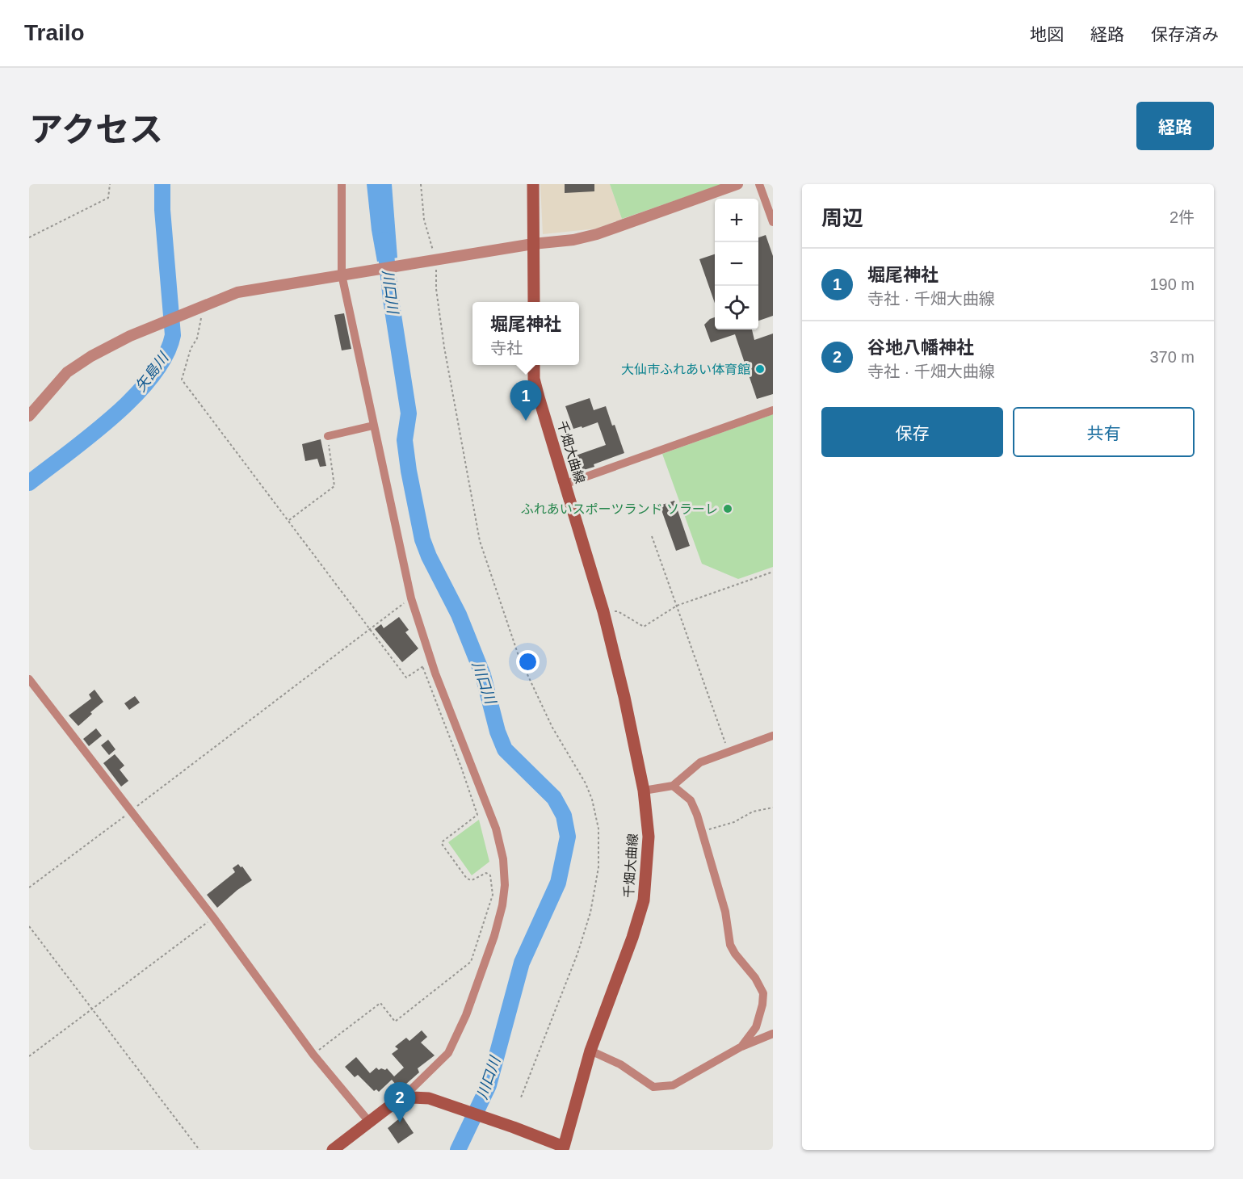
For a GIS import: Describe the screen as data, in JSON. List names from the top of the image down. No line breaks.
{"streets":{"main road":["千畑大曲線"]},"water":["川口川","矢島川"],"places":["大仙市ふれあい体育館","ふれあいスポーツランド ソラーレ"],"page":{"header":"Trailo","nav":["地図","経路","保存済み"],"title":"アクセス","buttons":["経路",["保存","共有"]],"heading":["周辺","2件"],"map_buttons":["+","−"],"list":[{"mark":"1","name":"堀尾神社","note":"寺社 · 千畑大曲線","value":"190 m"},{"mark":"2","name":"谷地八幡神社","note":"寺社 · 千畑大曲線","value":"370 m"}],"popup":["堀尾神社","寺社"],"pins":["1","2"]}}
